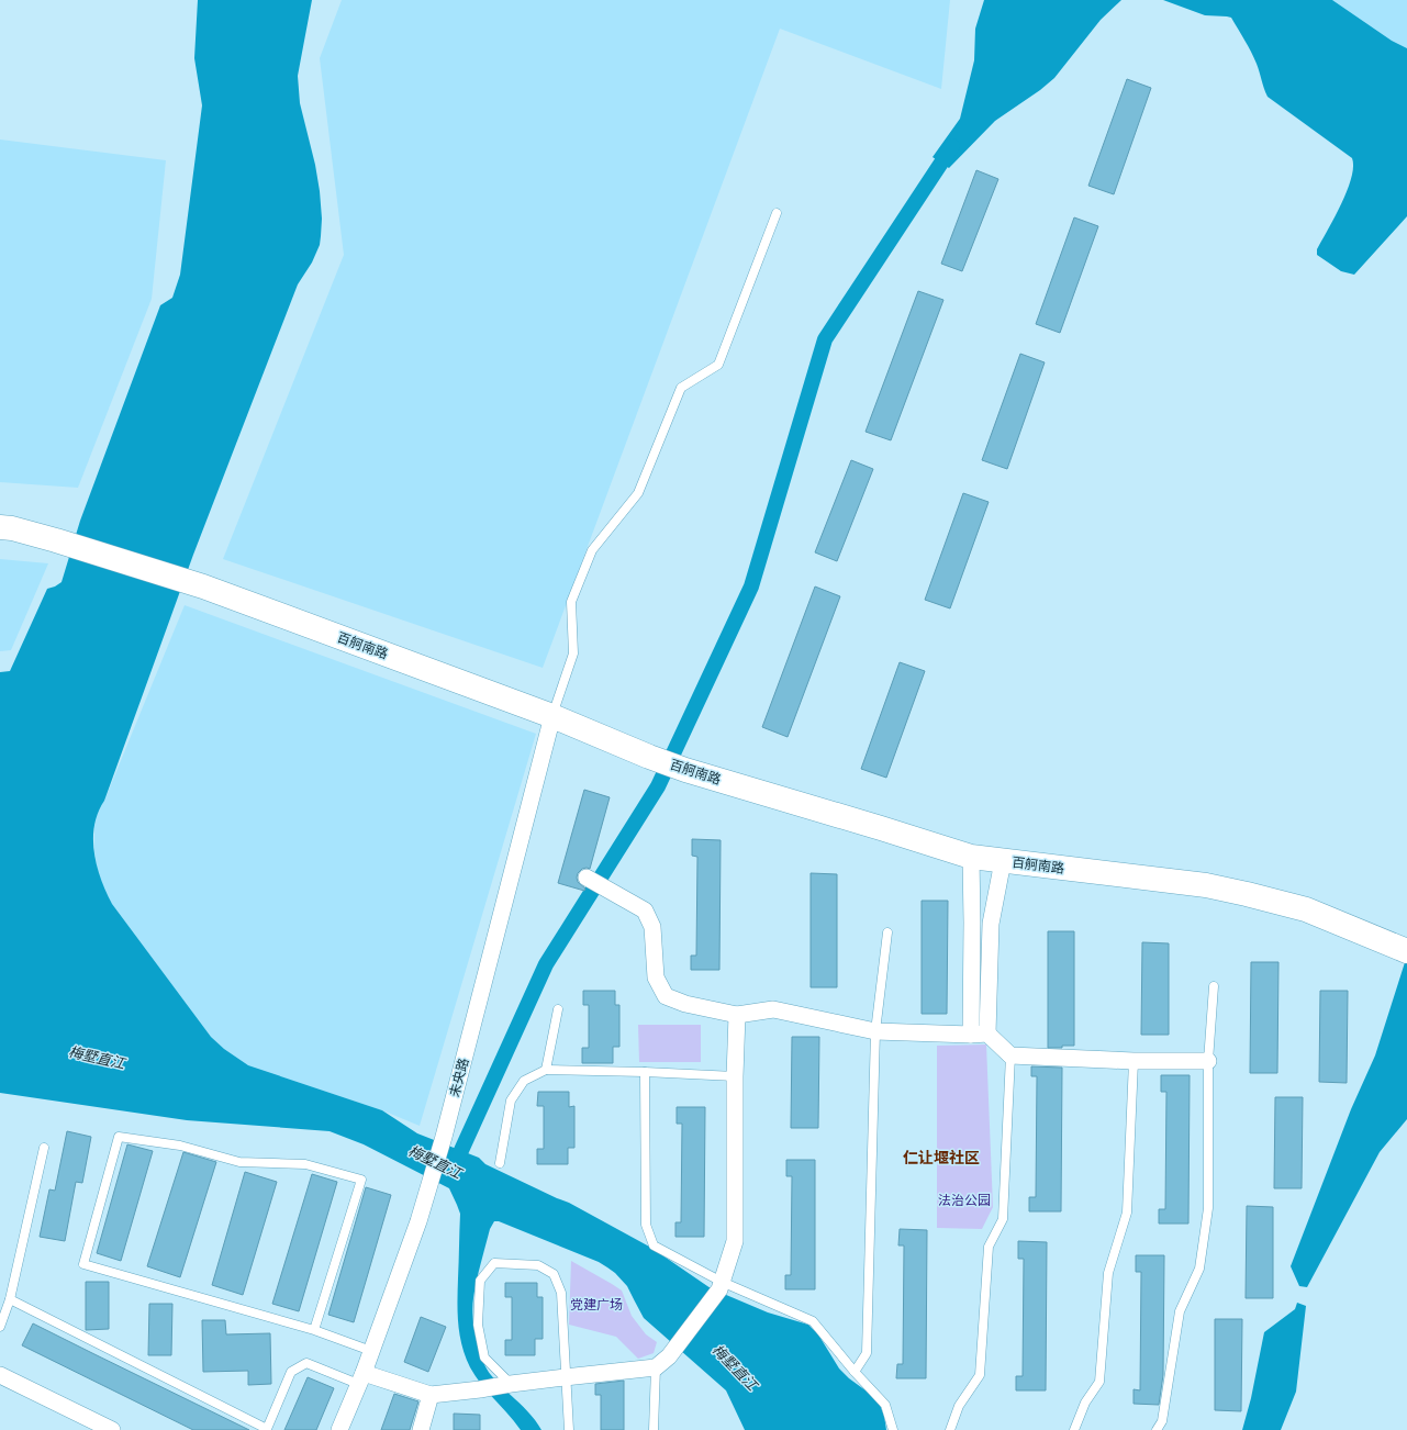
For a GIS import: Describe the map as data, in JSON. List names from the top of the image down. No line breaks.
{"streets":{"street":["百舸南路","未央路"]},"crossings":[["百舸南路","未央路"]],"districts":["仁让堰社区"],"water":["梅墅直江"],"parks":["法治公园","党建广场"]}
